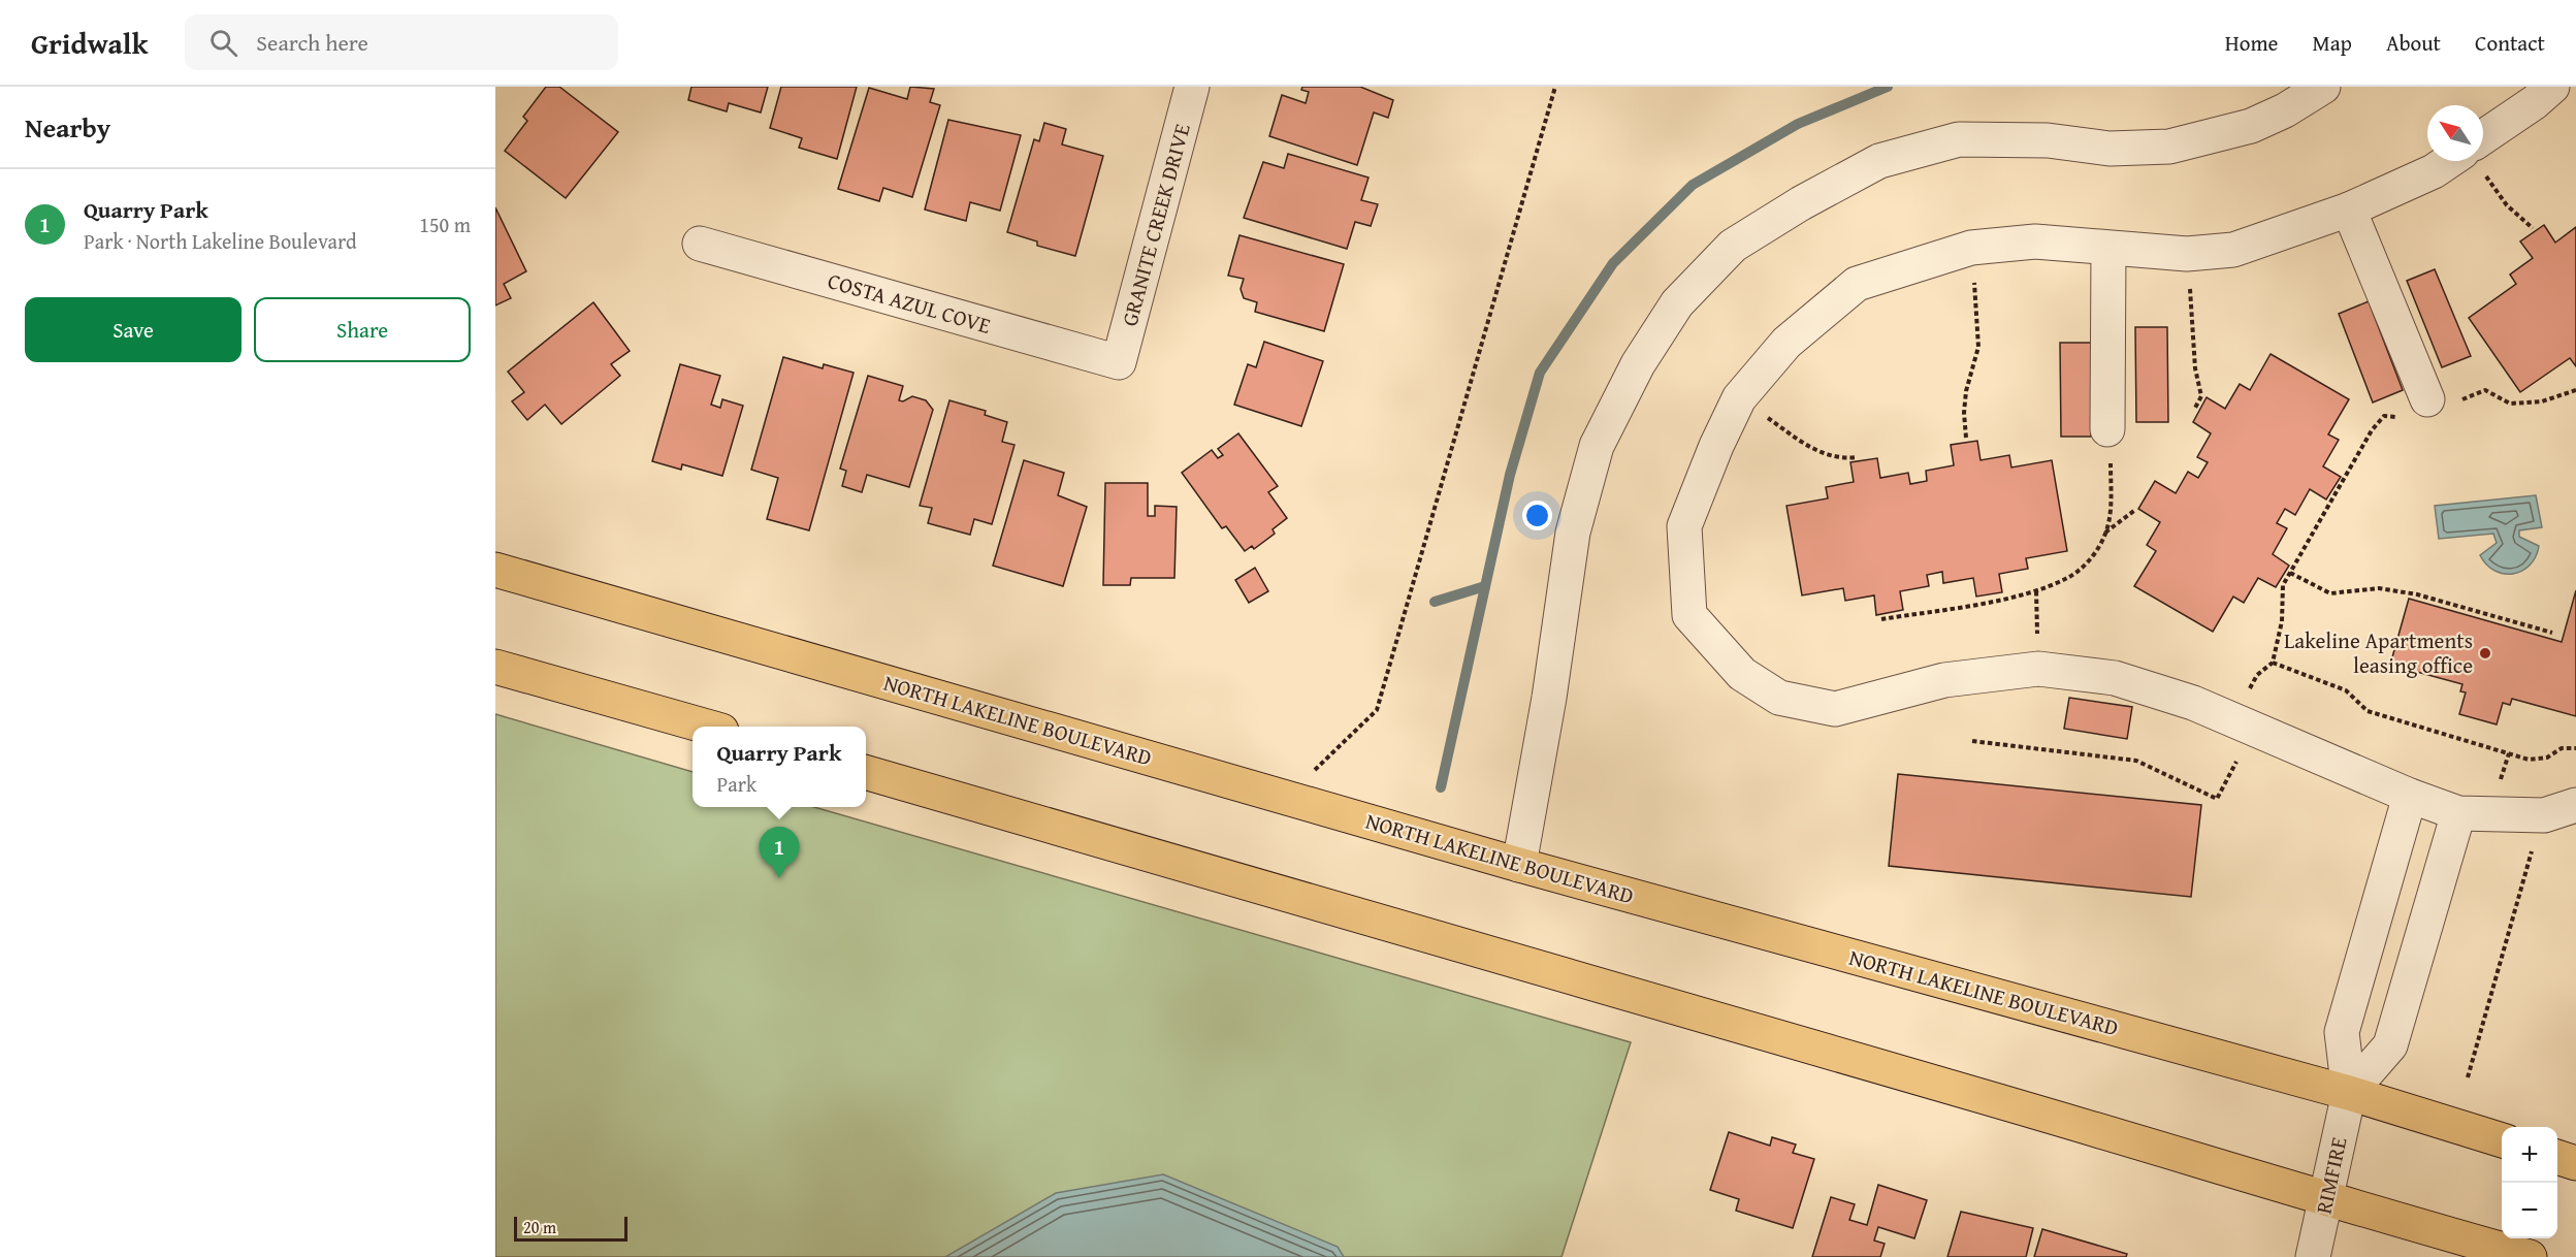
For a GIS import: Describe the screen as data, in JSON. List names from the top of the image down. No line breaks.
{"streets":{"main road":["NORTH LAKELINE BOULEVARD"],"street":["GRANITE CREEK DRIVE","COSTA AZUL COVE","RIMFIRE"]},"crossings":[["GRANITE CREEK DRIVE","COSTA AZUL COVE"],["NORTH LAKELINE BOULEVARD","RIMFIRE"]],"places":["Lakeline Apartments leasing office"],"scale_bar":"20 m","north":"top left","page":{"header":"Gridwalk","search":"Search here","nav":["Home","Map","About","Contact"],"heading":"Nearby","list":[{"mark":"1","name":"Quarry Park","note":"Park · North Lakeline Boulevard","value":"150 m"}],"buttons":["Save","Share"],"popup":["Quarry Park","Park"],"pins":"1","map_buttons":["+","−"],"scale":"20 m"}}
